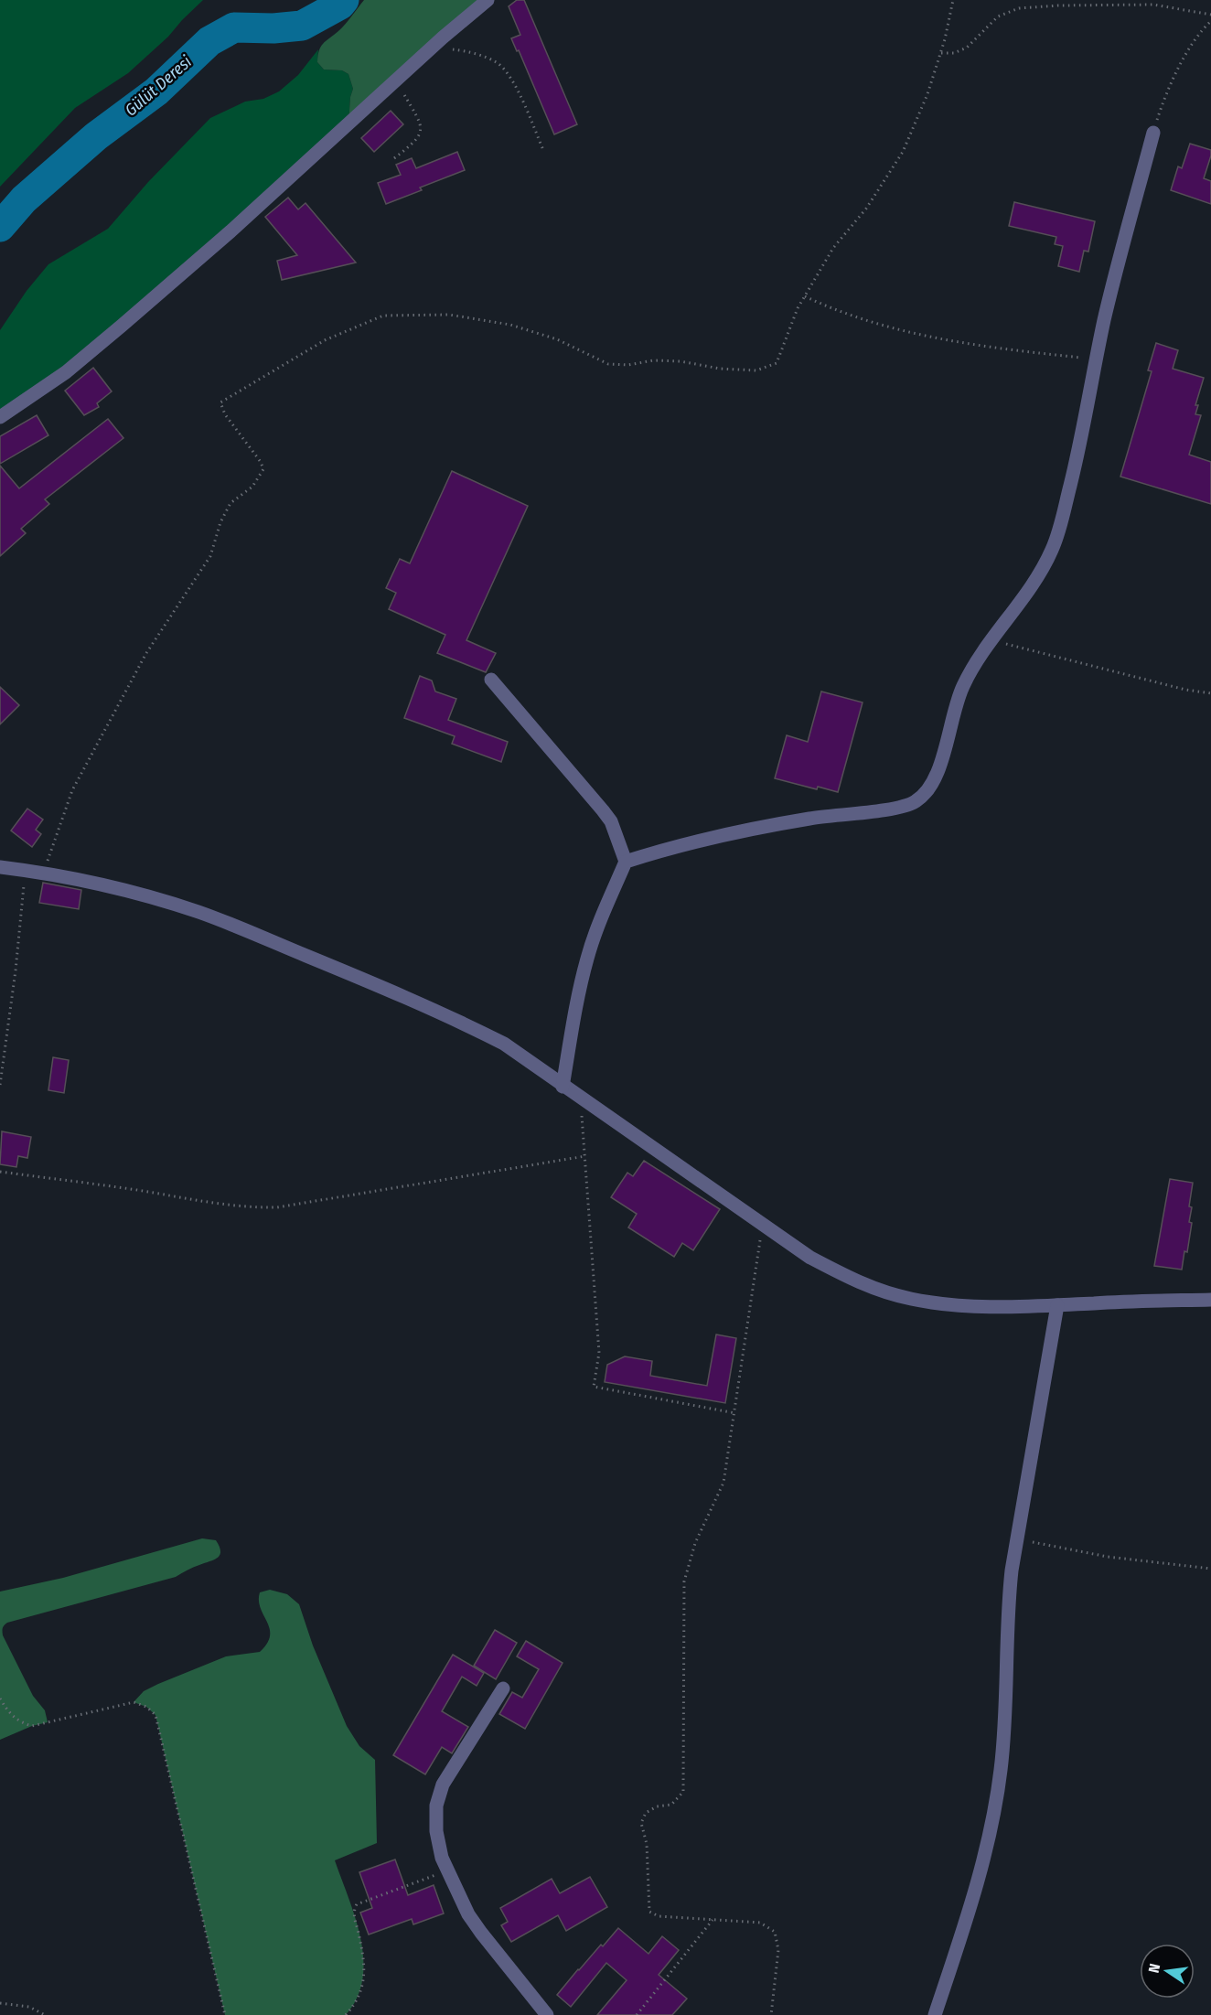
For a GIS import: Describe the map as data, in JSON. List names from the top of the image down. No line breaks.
{"water":["Gülüt Deresi"],"north":"left"}
